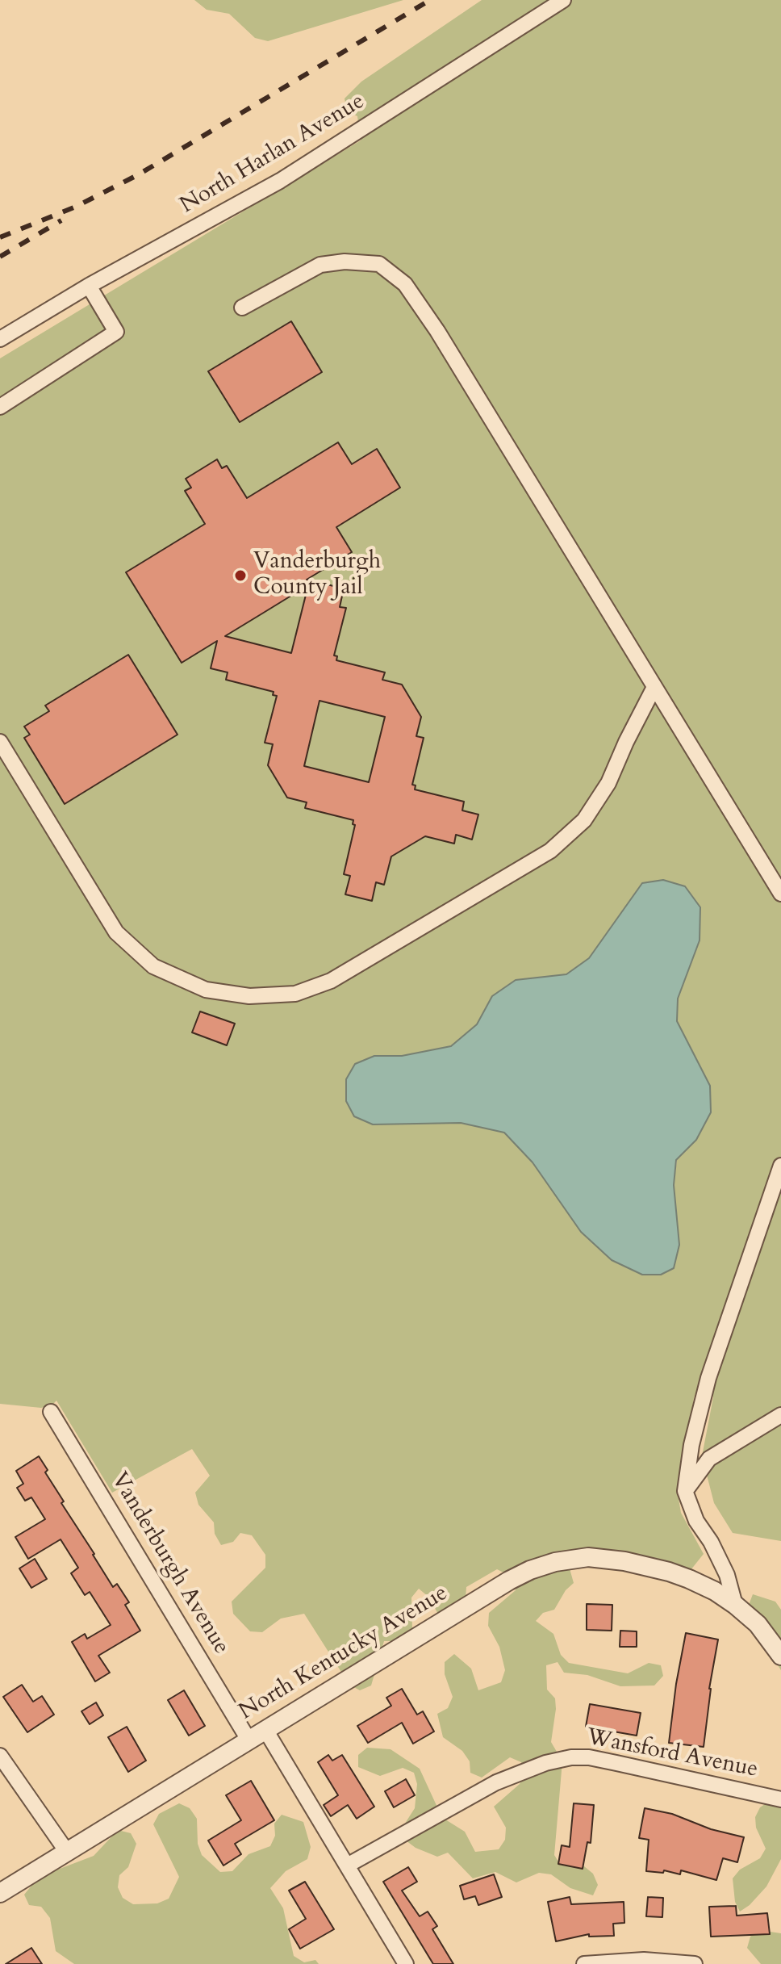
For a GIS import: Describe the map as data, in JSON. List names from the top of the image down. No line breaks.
{"streets":{"street":["North Harlan Avenue","Vanderburgh Avenue","North Kentucky Avenue","Wansford Avenue"]},"crossings":[["Vanderburgh Avenue","North Kentucky Avenue"]],"places":["Vanderburgh County Jail"]}
